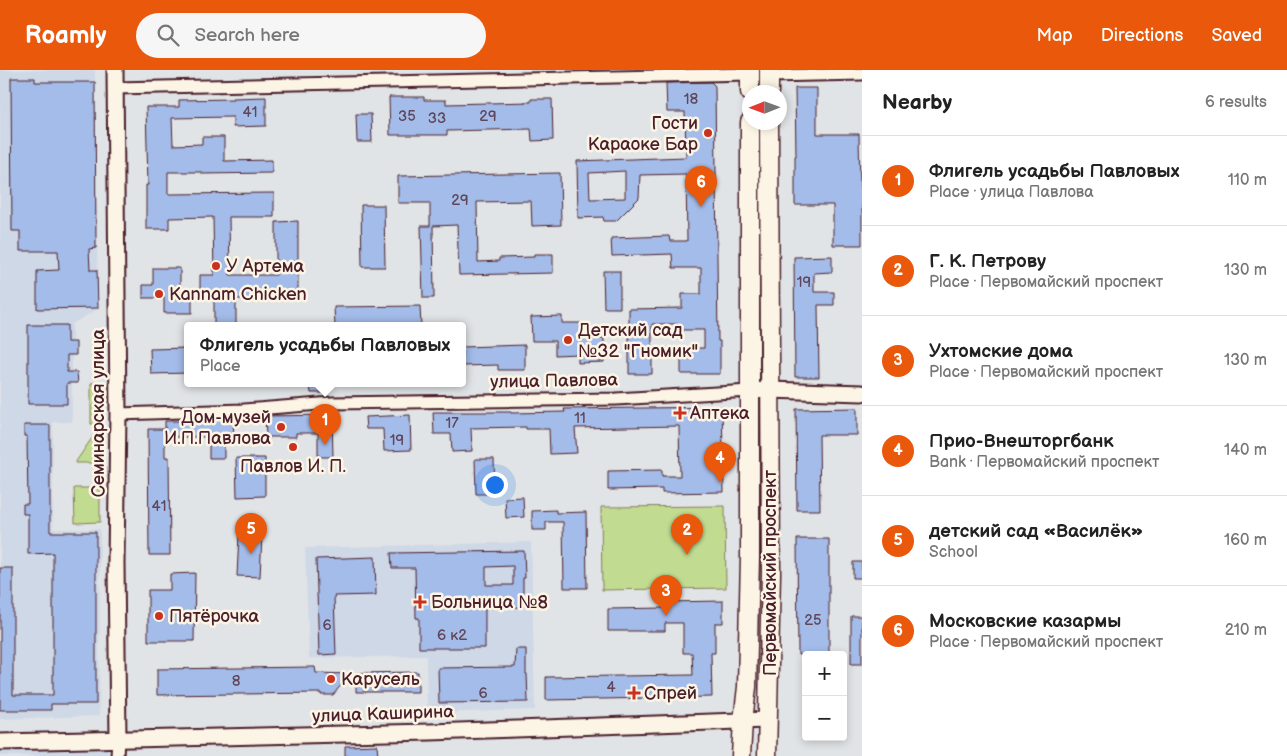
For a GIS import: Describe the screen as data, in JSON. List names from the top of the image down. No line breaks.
{"streets":{"main road":["Семинарская улица","Первомайский проспект","улица Каширина"],"street":["улица Павлова"]},"crossings":[["улица Павлова","Семинарская улица"],["улица Павлова","Первомайский проспект"],["Семинарская улица","улица Каширина"],["Первомайский проспект","улица Каширина"]],"places":{"other":["Гости Караоке Бар","У Артема","Kannam Chicken","Детский сад №32 \"Гномик\"","Дом-музей И.П.Павлова","Павлов И. П.","Пятёрочка","Карусель"],"health":["Аптека","Больница №8","Спрей"]},"house_numbers":["18","41","35","29","33","29","19","11","17","19","41","25","6","6 к2","8","4","6"],"north":"left","page":{"header":"Roamly","search":"Search here","nav":["Map","Directions","Saved"],"heading":["Nearby","6 results"],"list":[{"mark":"1","name":"Флигель усадьбы Павловых","note":"Place · улица Павлова","value":"110 m"},{"mark":"2","name":"Г. К. Петрову","note":"Place · Первомайский проспект","value":"130 m"},{"mark":"3","name":"Ухтомские дома","note":"Place · Первомайский проспект","value":"130 m"},{"mark":"4","name":"Прио-Внешторгбанк","note":"Bank · Первомайский проспект","value":"140 m"},{"mark":"5","name":"детский сад «Василёк»","note":"School","value":"160 m"},{"mark":"6","name":"Московские казармы","note":"Place · Первомайский проспект","value":"210 m"}],"pins":["6","1","4","5","2","3"],"popup":["Флигель усадьбы Павловых","Place"],"map_buttons":["+","−"]}}
